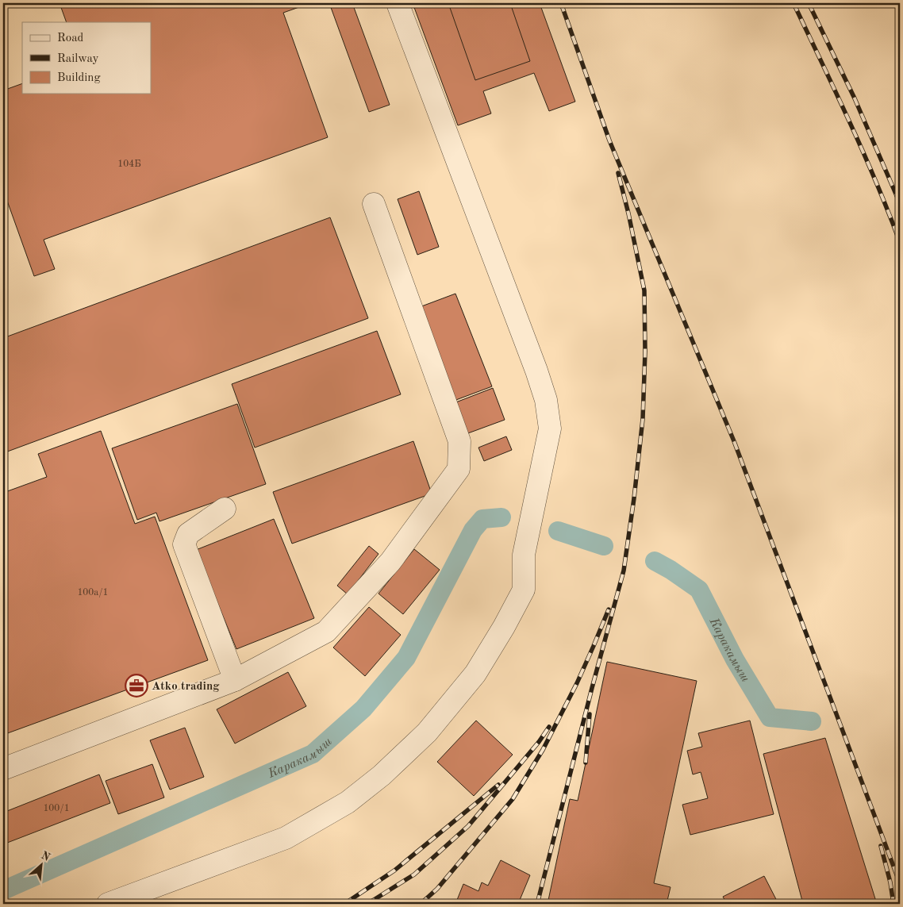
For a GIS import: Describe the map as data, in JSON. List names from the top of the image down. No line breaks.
{"water":["Каракамыш"],"places":{"office":["Atko trading"]},"house_numbers":["104Б","100a/1","100/1"],"legend":["Road","Railway","Building"],"north":"top right"}
